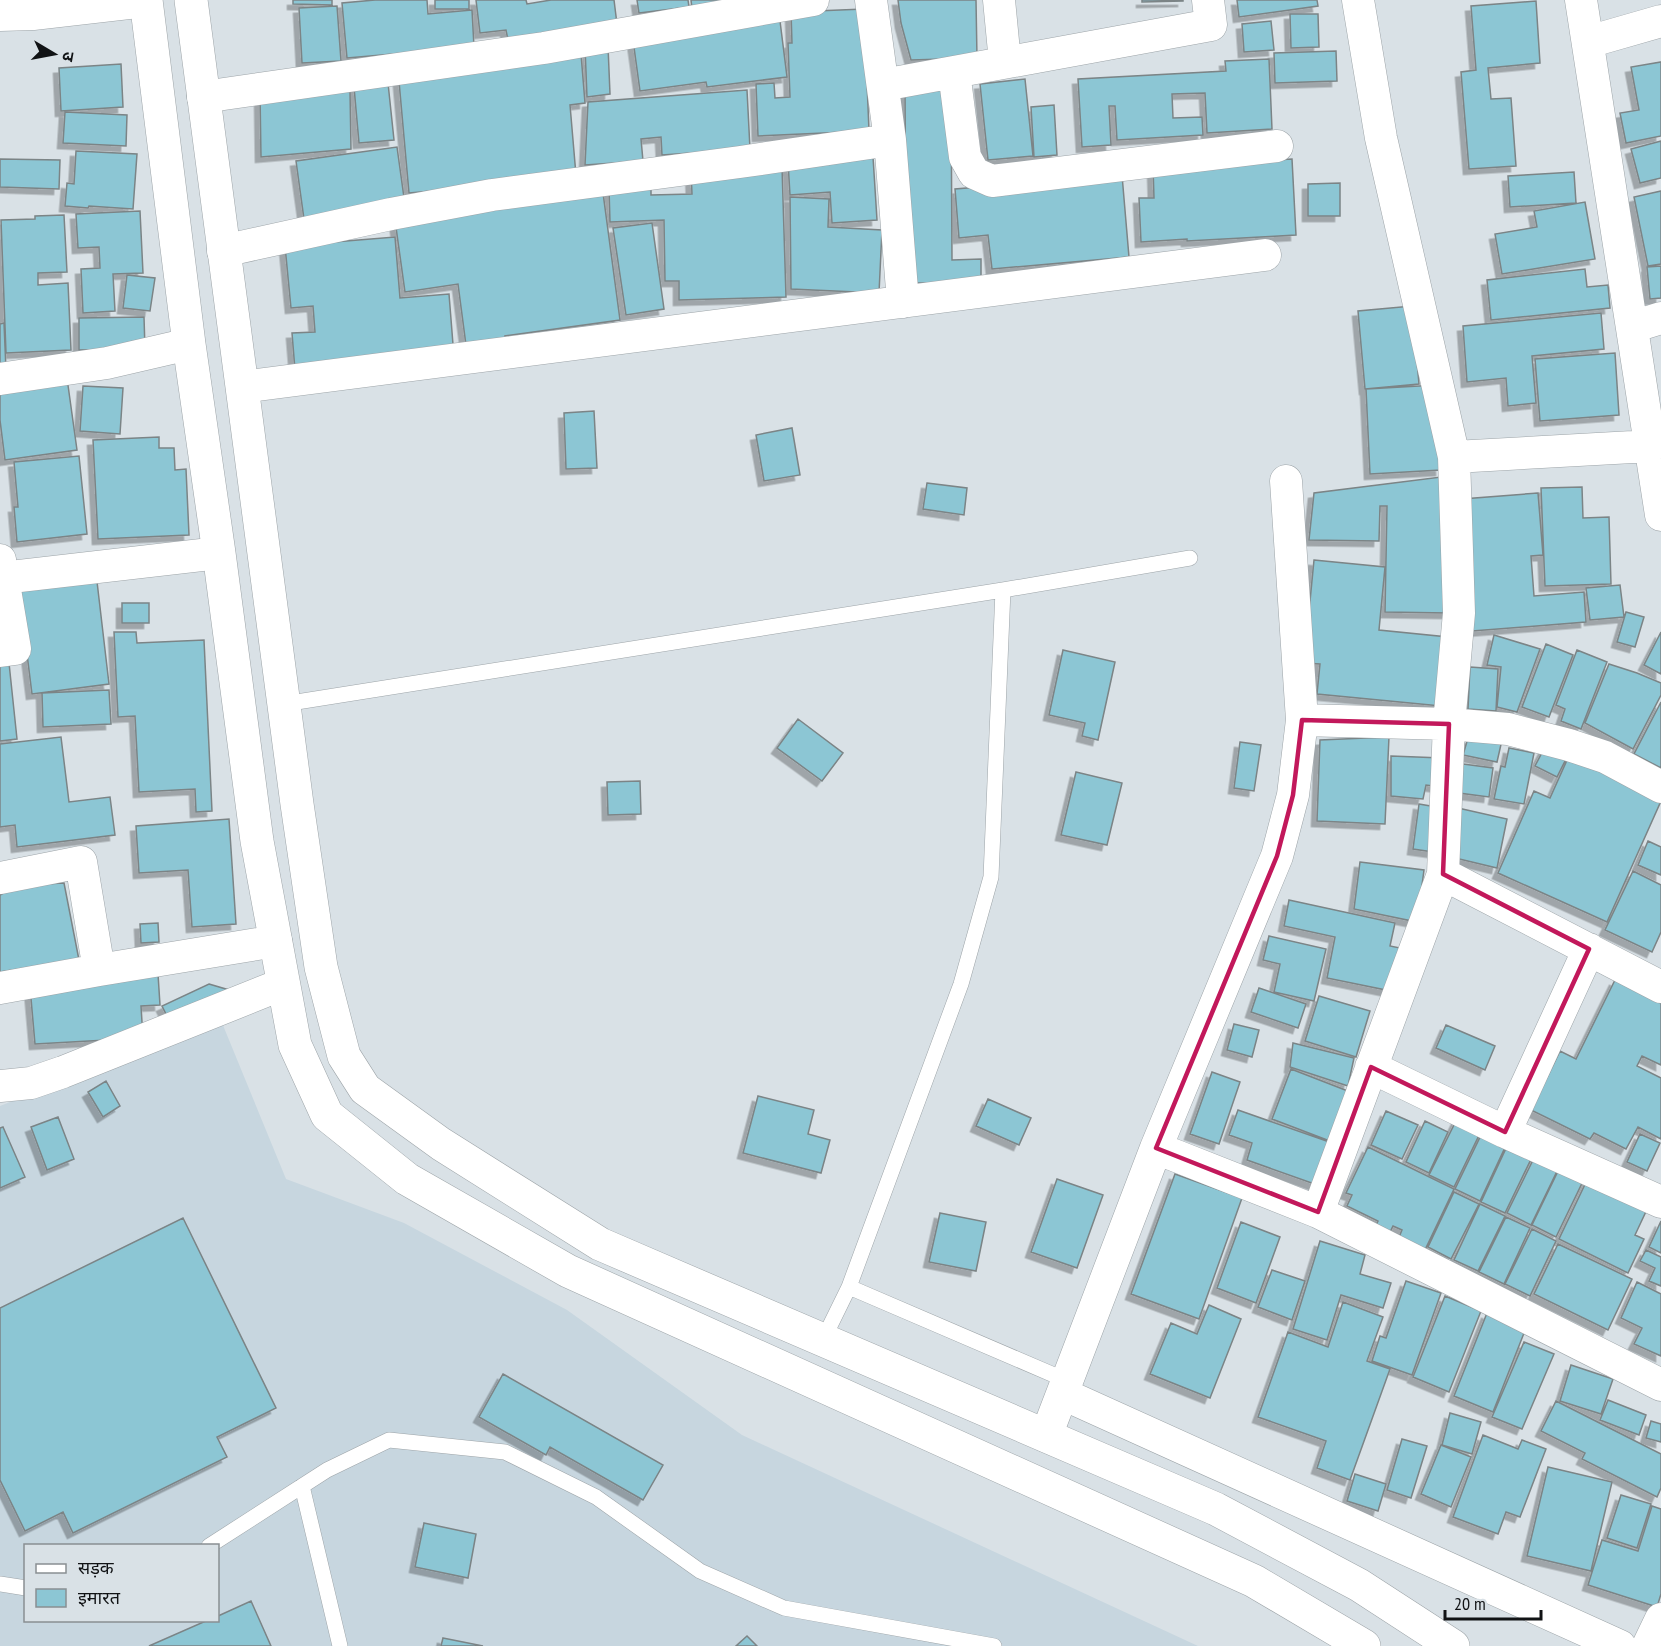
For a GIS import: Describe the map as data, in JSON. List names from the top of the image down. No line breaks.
{"legend":["सड़क","इमारत"],"scale_bar":"20 m","north":"right"}
